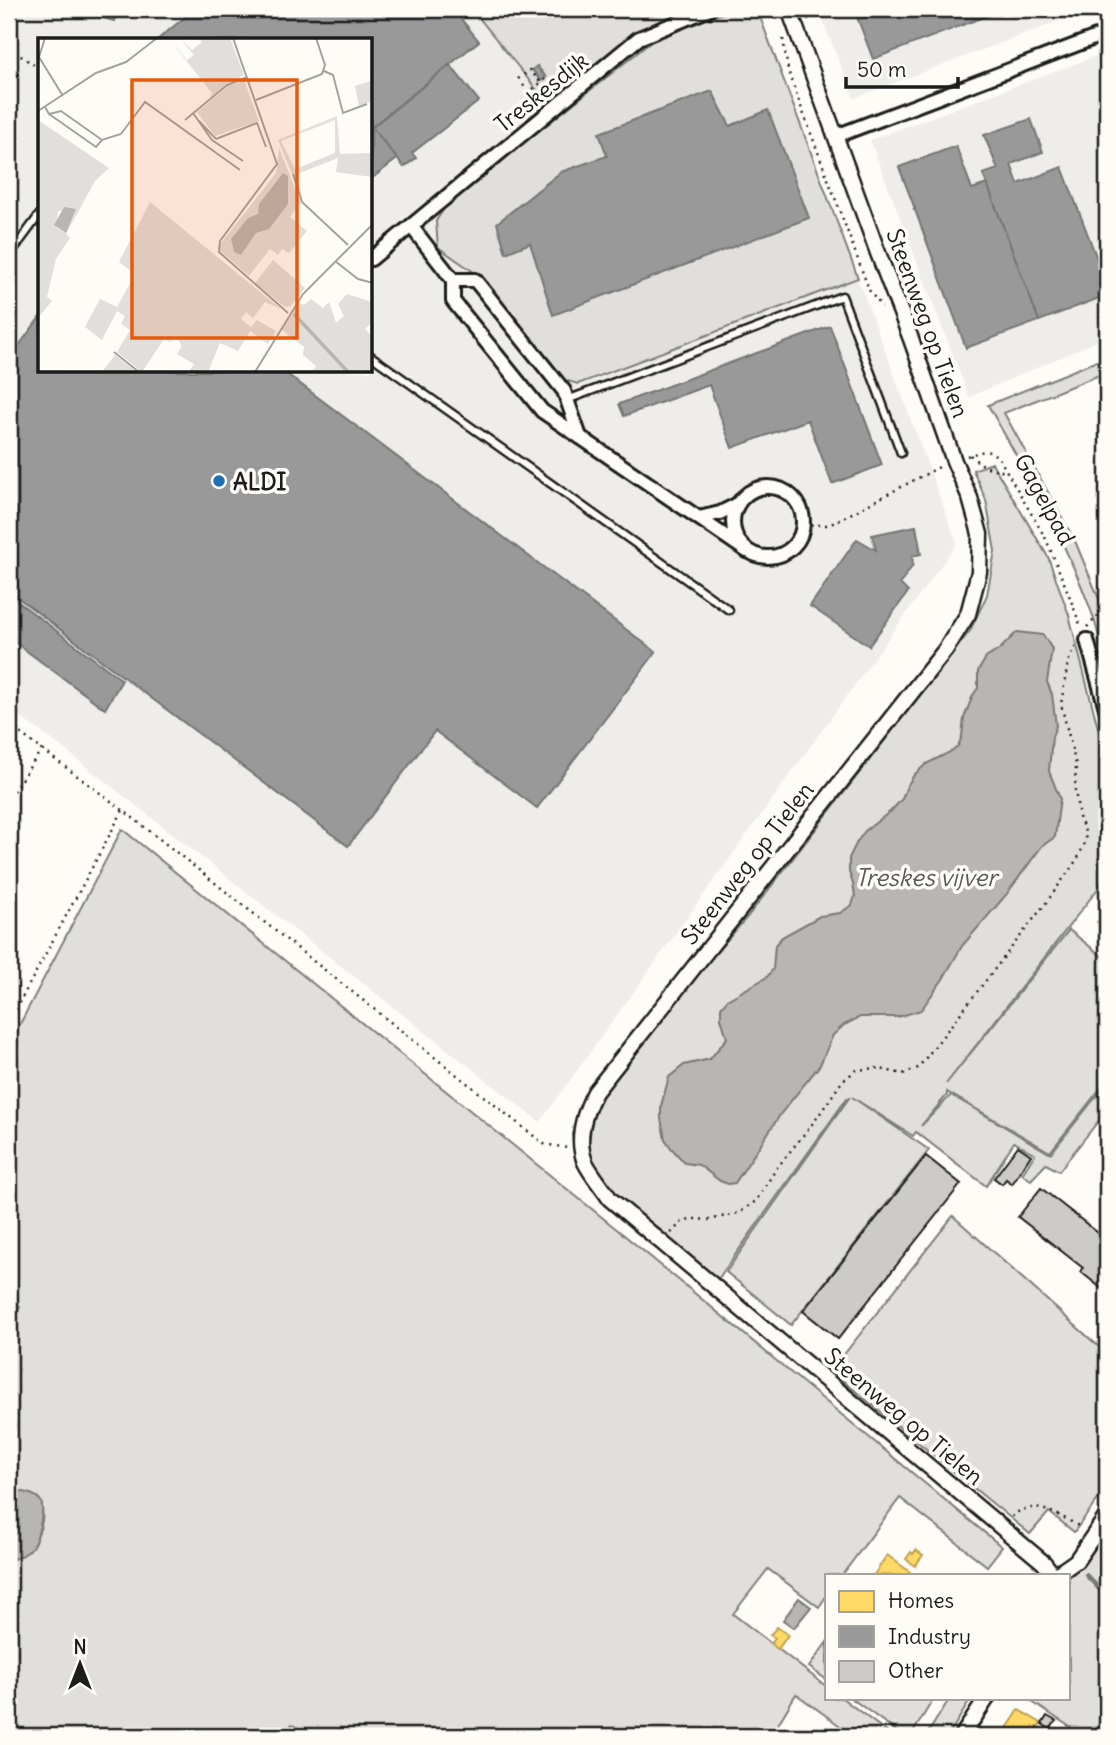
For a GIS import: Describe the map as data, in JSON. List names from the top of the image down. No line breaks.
{"streets":{"street":["Treskesdijk","Steenweg op Tielen"],"path":["Gagelpad"]},"water":["Treskes vijver"],"places":["ALDI"],"legend":["Homes","Industry","Other"],"scale_bar":"50 m","north":"top"}
